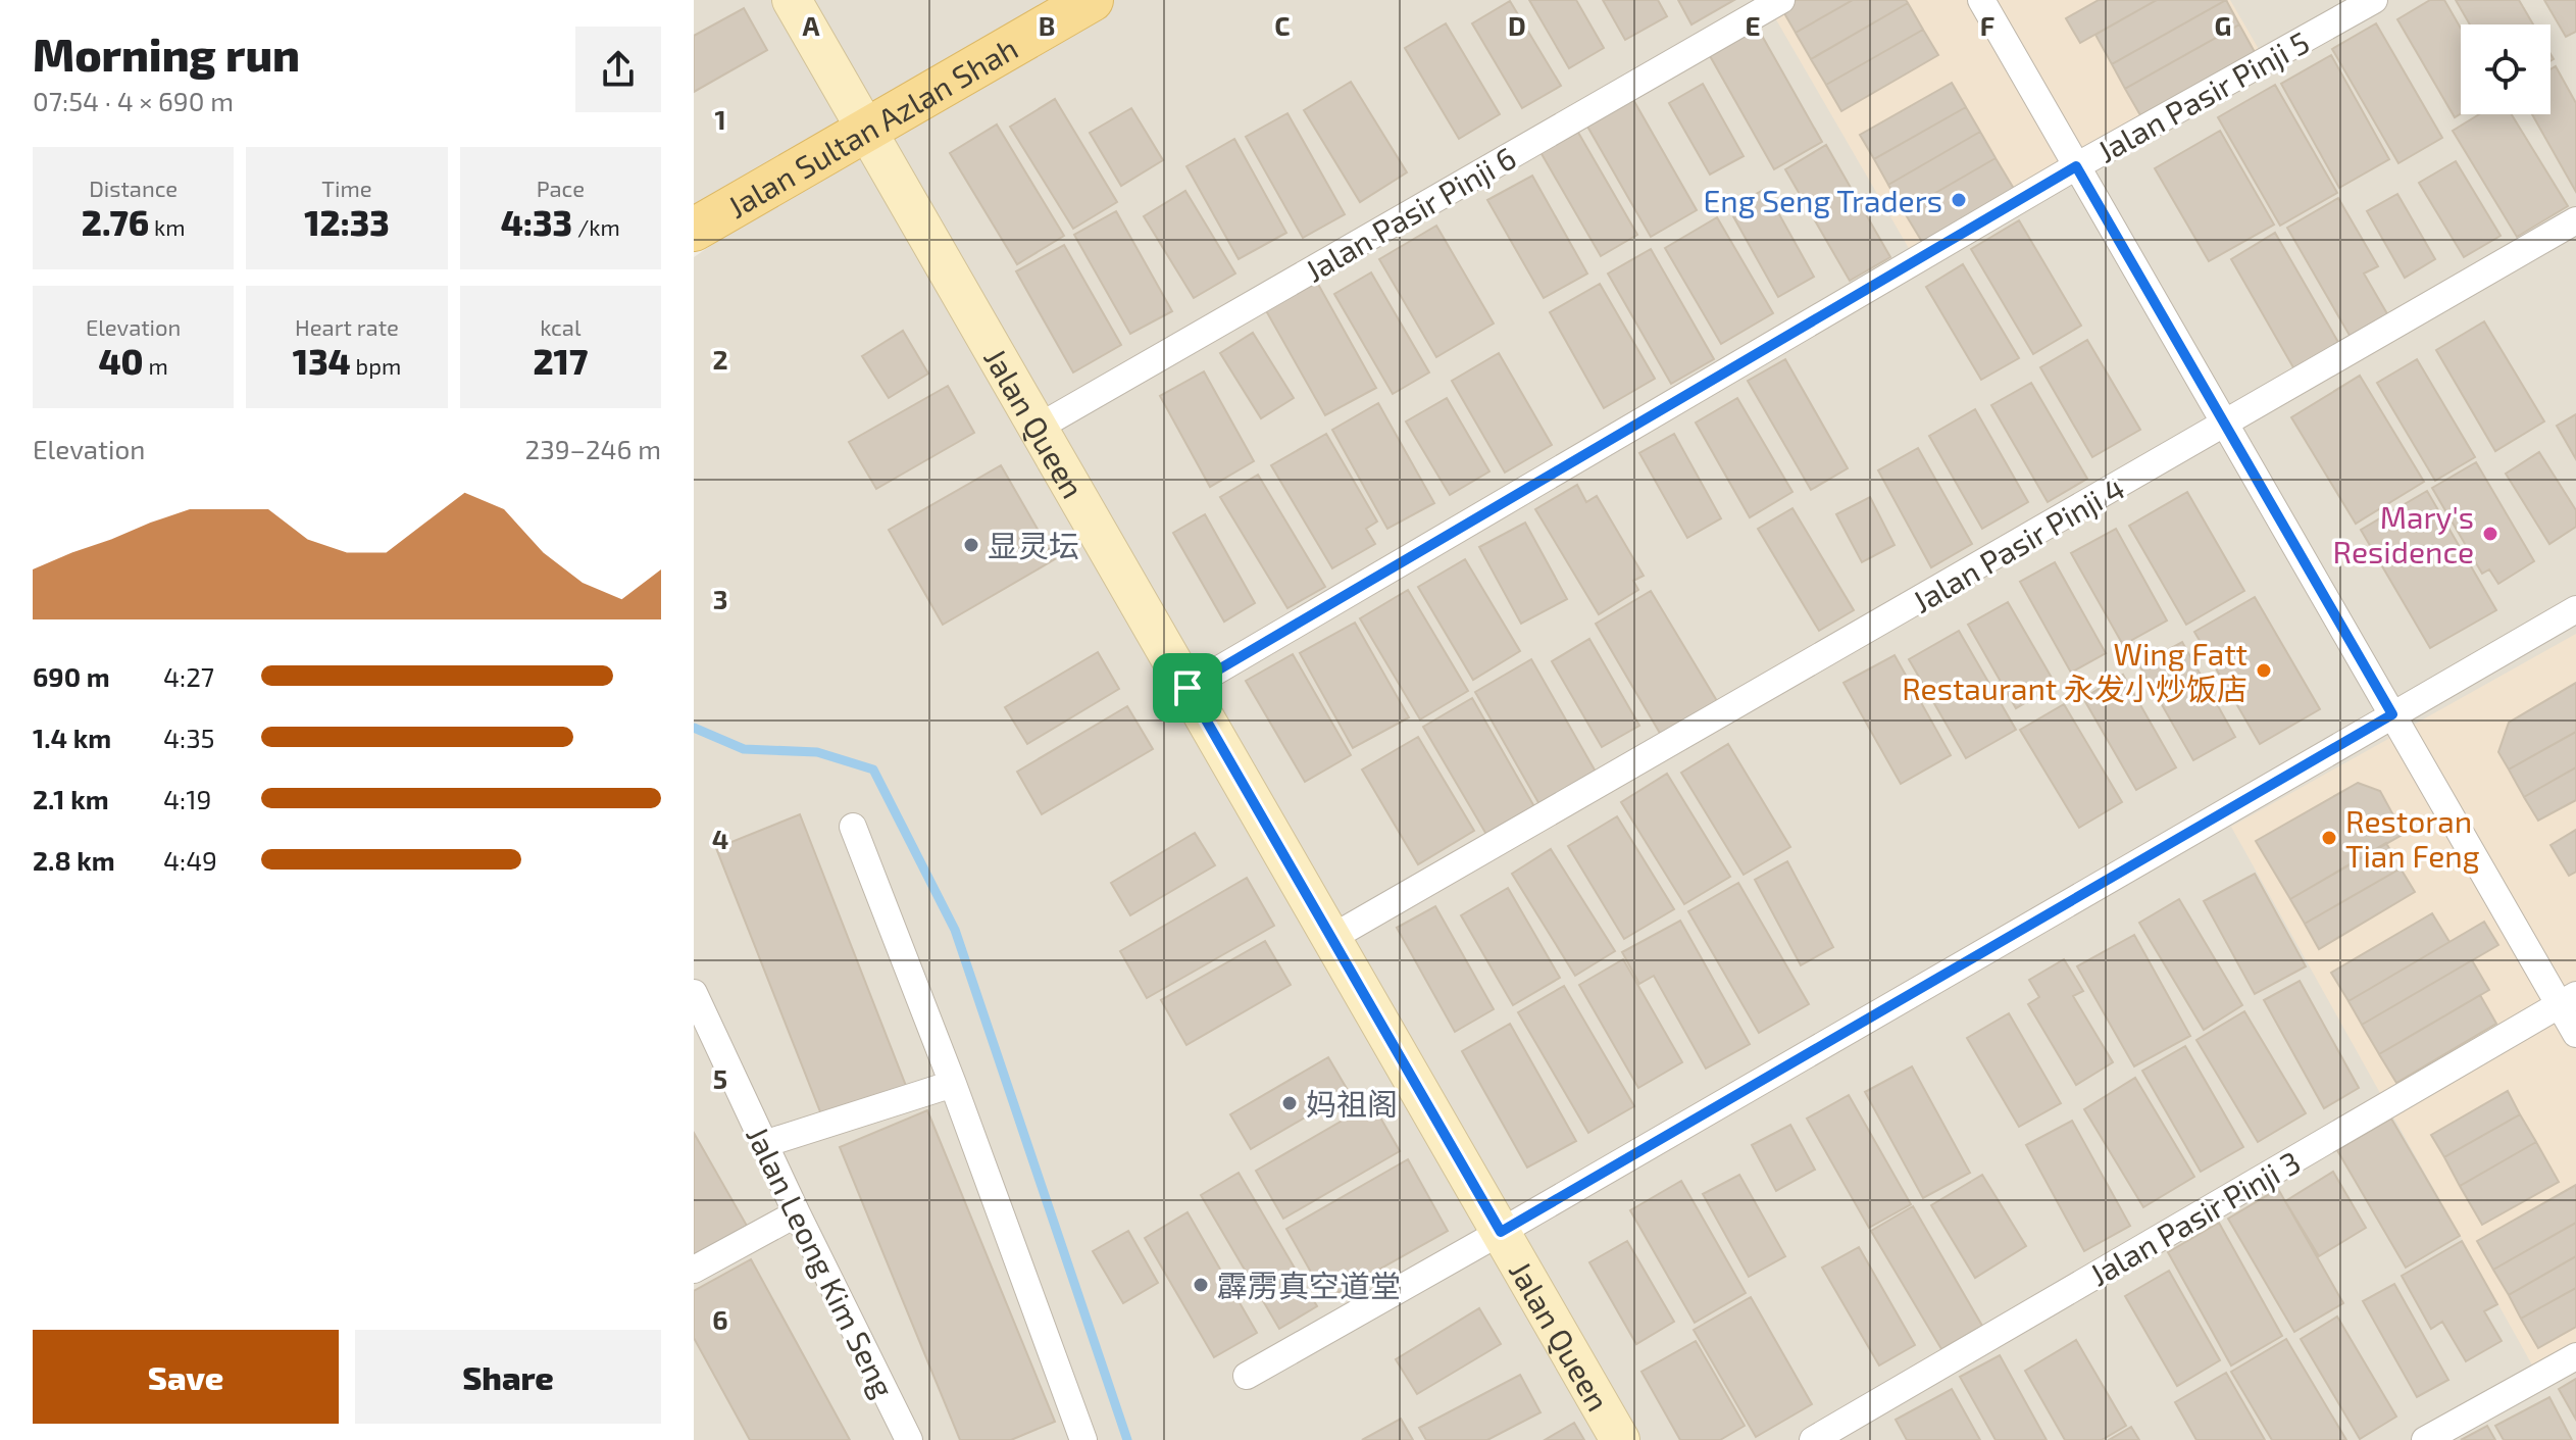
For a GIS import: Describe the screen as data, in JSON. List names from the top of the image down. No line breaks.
{"streets":{"main road":["Jalan Sultan Azlan Shah","Jalan Queen"],"street":["Jalan Pasir Pinji 5","Jalan Pasir Pinji 6","Jalan Pasir Pinji 4","Jalan Pasir Pinji 3","Jalan Leong Kim Seng"]},"crossings":[["Jalan Pasir Pinji 5","Jalan Queen"],["Jalan Sultan Azlan Shah","Jalan Queen"],["Jalan Pasir Pinji 6","Jalan Queen"],["Jalan Queen","Jalan Pasir Pinji 4"]],"places":["Eng Seng Traders","Mary's Residence","显灵坛","Wing Fatt Restaurant 永发小炒饭店","Restoran Tian Feng","妈祖阁","霹雳真空道堂"],"page":{"heading":["Morning run","07:54 · 4 × 690 m"],"stats":[["Distance","2.76 km"],["Time","12:33"],["Pace","4:33 /km"],["Elevation","40 m"],["Heart rate","134 bpm"],["kcal","217"]],"chart":["Elevation","239–246 m"],"list":[{"name":"690 m","note":"4:27"},{"name":"1.4 km","note":"4:35"},{"name":"2.1 km","note":"4:19"},{"name":"2.8 km","note":"4:49"}],"buttons":["Save","Share"]},"grid":{"columns":["A","B","C","D","E","F","G"],"rows":["1","2","3","4","5","6"]}}
